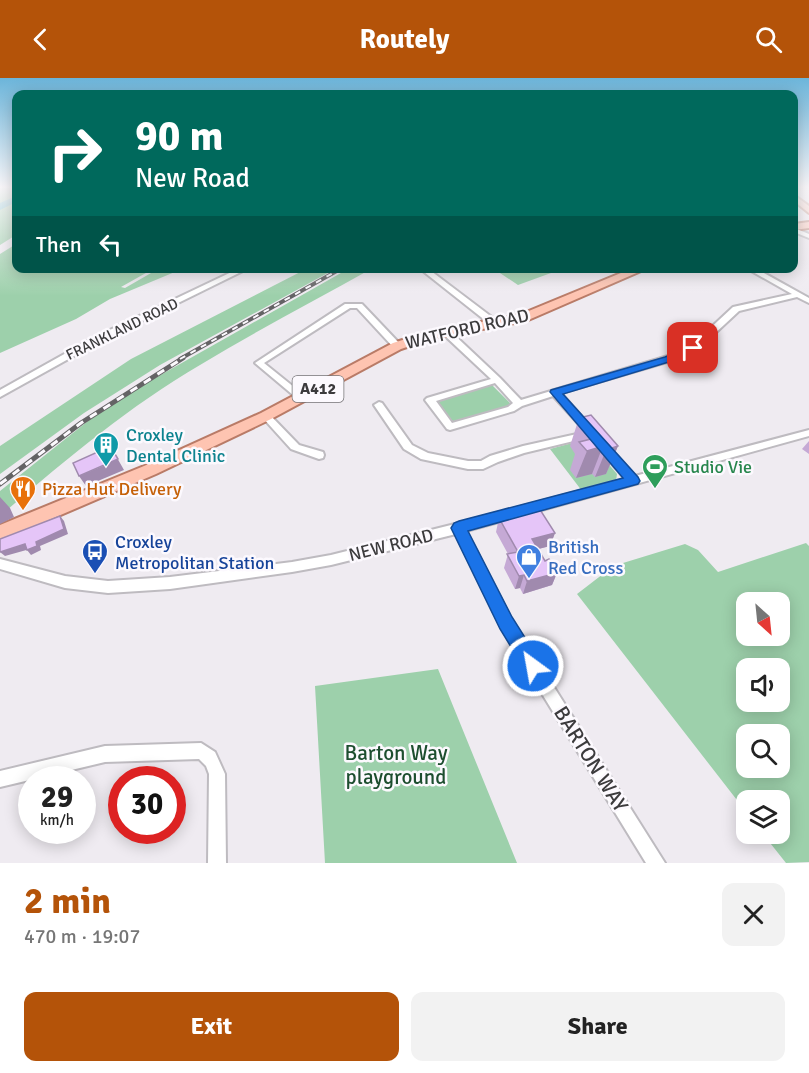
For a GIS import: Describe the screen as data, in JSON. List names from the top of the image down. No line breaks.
{"streets":{"main road":["WATFORD ROAD","A412"],"street":["FRANKLAND ROAD","NEW ROAD","BARTON WAY"]},"crossings":[["NEW ROAD","BARTON WAY"]],"parks":["Barton Way playground"],"places":{"building":["Croxley Dental Clinic"],"sports":["Studio Vie"],"restaurant":["Pizza Hut Delivery"],"bus stop":["Croxley Metropolitan Station"],"shop":["British Red Cross"]},"north":"bottom right","page":{"header":"Routely","turn":["90 m","New Road"],"then":"Then","speed":"29 km/h","limit":"30","heading":["2 min","470 m · 19:07"],"buttons":["Exit","Share"]}}
